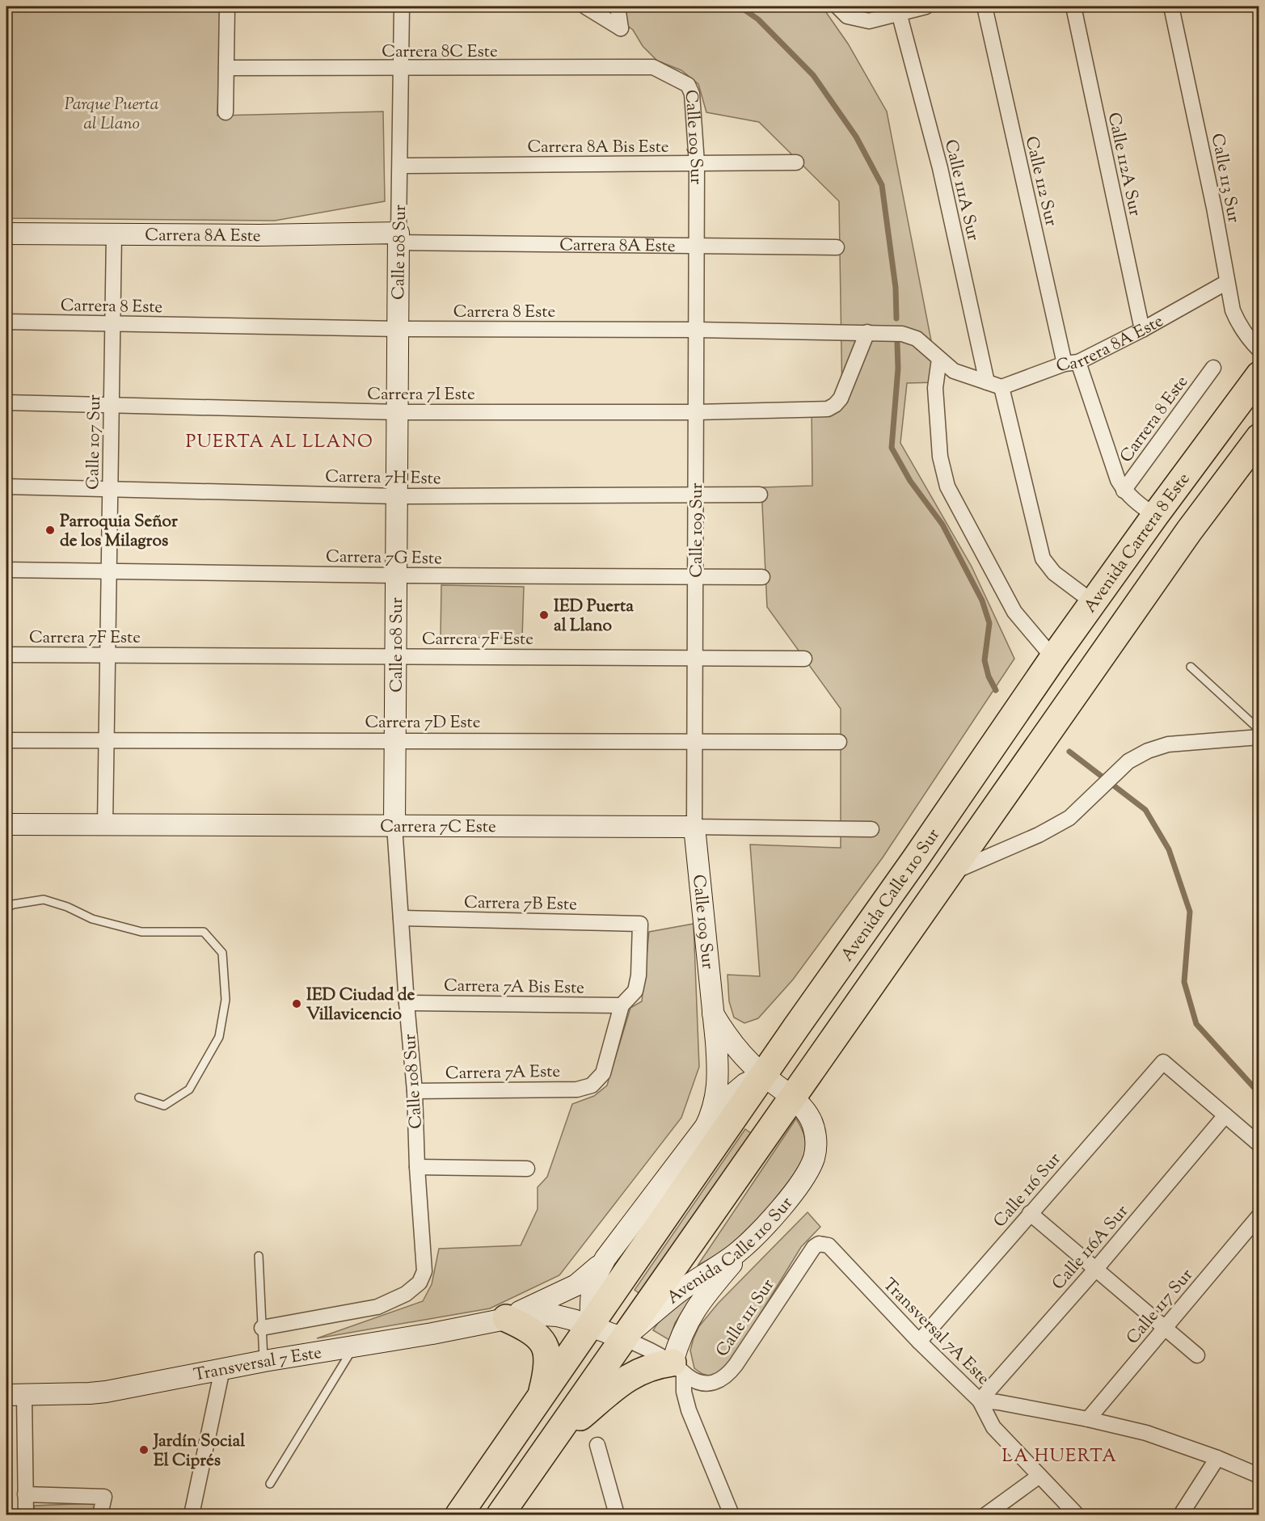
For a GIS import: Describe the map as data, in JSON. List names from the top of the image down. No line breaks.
{"streets":{"highway":["Avenida Carrera 8 Este","Avenida Calle 110 Sur"],"street":["Carrera 8C Este","Calle 109 Sur","Carrera 8A Bis Este","Calle 112A Sur","Calle 113 Sur","Calle 112 Sur","Calle 111A Sur","Carrera 8A Este","Calle 108 Sur","Carrera 8 Este","Carrera 7I Este","Calle 107 Sur","Carrera 7H Este","Carrera 7G Este","Carrera 7F Este","Carrera 7D Este","Carrera 7C Este","Carrera 7B Este","Carrera 7A Bis Este","Carrera 7A Este","Calle 116 Sur","Calle 116A Sur","Calle 117 Sur","Calle 111 Sur","Transversal 7A Este","Transversal 7 Este"]},"crossings":[["Carrera 8C Este","Calle 109 Sur"],["Carrera 8C Este","Calle 108 Sur"],["Calle 109 Sur","Carrera 8A Bis Este"],["Calle 109 Sur","Carrera 8A Este"],["Calle 109 Sur","Carrera 8 Este"],["Calle 109 Sur","Carrera 7I Este"],["Calle 109 Sur","Carrera 7H Este"],["Calle 109 Sur","Carrera 7G Este"],["Calle 109 Sur","Carrera 7F Este"],["Calle 109 Sur","Carrera 7D Este"],["Calle 109 Sur","Carrera 7C Este"],["Calle 109 Sur","Avenida Calle 110 Sur"],["Carrera 8A Bis Este","Calle 108 Sur"],["Calle 112A Sur","Carrera 8A Este"],["Calle 113 Sur","Carrera 8A Este"],["Calle 112 Sur","Carrera 8A Este"],["Calle 112 Sur","Carrera 8 Este"],["Calle 112 Sur","Avenida Carrera 8 Este"],["Calle 111A Sur","Carrera 8A Este"],["Calle 111A Sur","Carrera 8 Este"],["Calle 111A Sur","Avenida Carrera 8 Este"],["Carrera 8A Este","Calle 108 Sur"],["Carrera 8A Este","Carrera 8 Este"],["Carrera 8A Este","Calle 107 Sur"],["Calle 108 Sur","Carrera 8 Este"],["Calle 108 Sur","Carrera 7I Este"],["Calle 108 Sur","Carrera 7H Este"],["Calle 108 Sur","Carrera 7G Este"],["Calle 108 Sur","Carrera 7F Este"],["Calle 108 Sur","Carrera 7D Este"],["Calle 108 Sur","Carrera 7C Este"],["Calle 108 Sur","Carrera 7B Este"],["Calle 108 Sur","Carrera 7A Bis Este"],["Calle 108 Sur","Carrera 7A Este"],["Carrera 8 Este","Carrera 7I Este"],["Carrera 8 Este","Calle 107 Sur"],["Carrera 7I Este","Calle 107 Sur"],["Calle 107 Sur","Carrera 7H Este"],["Calle 107 Sur","Carrera 7G Este"],["Calle 107 Sur","Carrera 7F Este"],["Calle 107 Sur","Carrera 7D Este"],["Calle 107 Sur","Carrera 7C Este"],["Avenida Carrera 8 Este","Avenida Calle 110 Sur"],["Avenida Calle 110 Sur","Transversal 7 Este"],["Carrera 7B Este","Carrera 7A Bis Este"],["Carrera 7B Este","Carrera 7A Este"],["Carrera 7A Bis Este","Carrera 7A Este"],["Calle 116 Sur","Calle 116A Sur"],["Calle 116 Sur","Transversal 7A Este"],["Calle 116A Sur","Transversal 7A Este"],["Calle 111 Sur","Transversal 7A Este"],["Calle 111 Sur","Transversal 7 Este"]],"districts":["PUERTA AL LLANO","LA HUERTA"],"parks":["Parque Puerta al Llano"],"places":["Parroquia Señor de los Milagros","IED Puerta al Llano","IED Ciudad de Villavicencio","Jardín Social El Ciprés"]}
